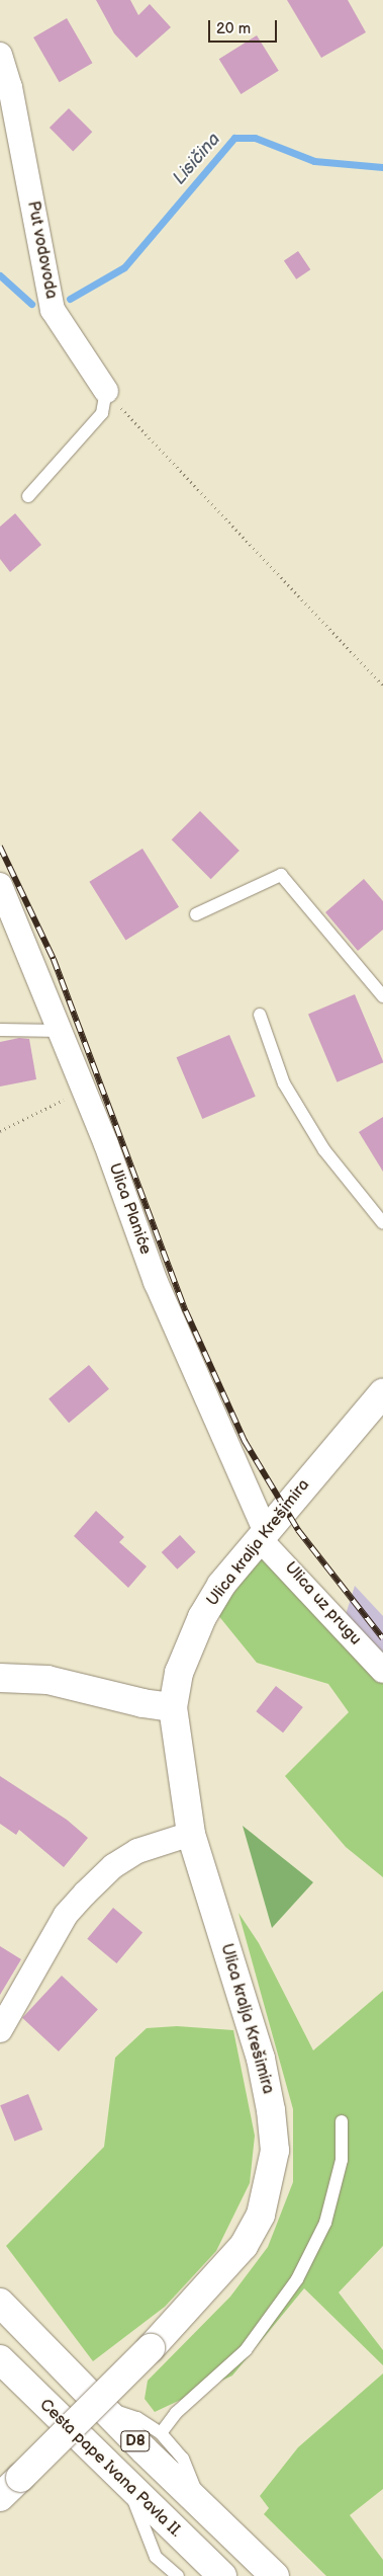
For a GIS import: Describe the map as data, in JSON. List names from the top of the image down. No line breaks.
{"streets":{"street":["Put vodovoda","Ulica Planiće","Ulica kralja Krešimira","Ulica uz prugu","D8","Cesta pape Ivana Pavla II."]},"crossings":[["Ulica Planiće","Ulica kralja Krešimira"],["Ulica Planiće","Ulica uz prugu"],["Ulica kralja Krešimira","Ulica uz prugu"]],"water":["Lisičina"],"scale_bar":"20 m"}
